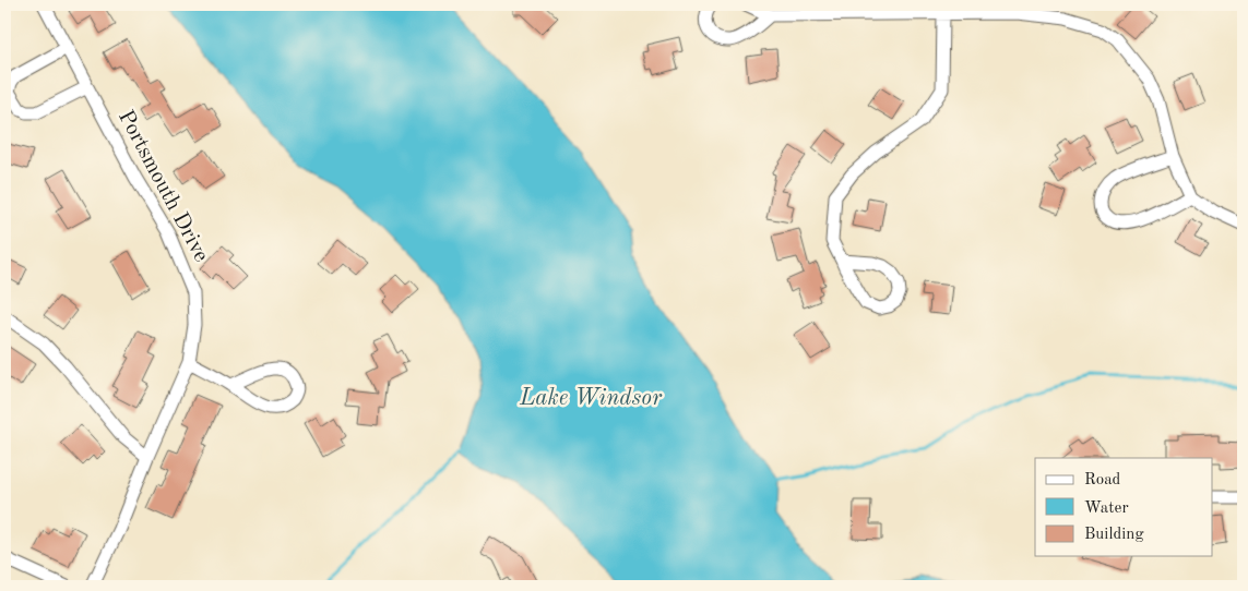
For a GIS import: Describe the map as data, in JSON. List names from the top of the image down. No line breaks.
{"streets":{"street":["Portsmouth Drive"]},"water":["Lake Windsor"],"legend":["Road","Water","Building"]}
